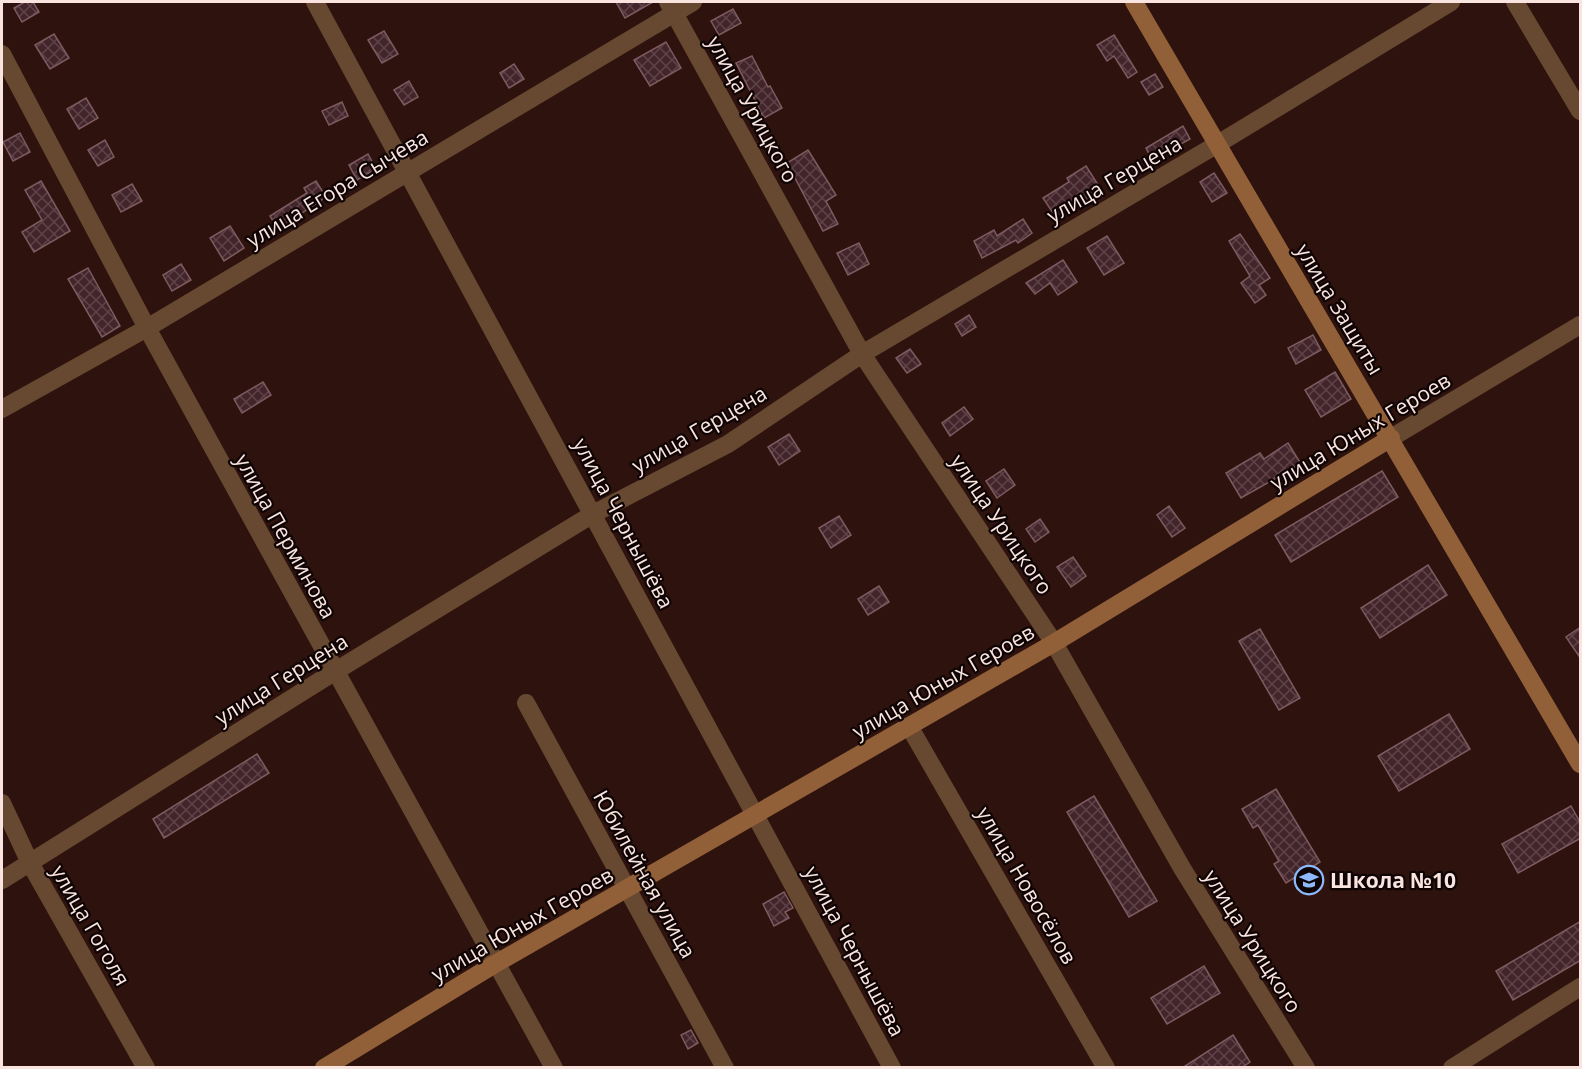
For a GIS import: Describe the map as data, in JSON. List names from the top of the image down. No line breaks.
{"streets":{"street":["улица Урицкого","улица Герцена","улица Егора Сычева","улица Защиты","улица Юных Героев","улица Чернышёва","улица Перминова","Юбилейная улица","улица Новосёлов","улица Гоголя"]},"crossings":[["улица Урицкого","улица Герцена"],["улица Урицкого","улица Егора Сычева"],["улица Урицкого","улица Юных Героев"],["улица Герцена","улица Защиты"],["улица Герцена","улица Чернышёва"],["улица Герцена","улица Перминова"],["улица Герцена","улица Гоголя"],["улица Егора Сычева","улица Чернышёва"],["улица Егора Сычева","улица Перминова"],["улица Защиты","улица Юных Героев"],["улица Юных Героев","улица Чернышёва"],["улица Юных Героев","улица Перминова"],["улица Юных Героев","Юбилейная улица"],["улица Юных Героев","улица Новосёлов"]],"places":{"school or university":["Школа №10"]}}
